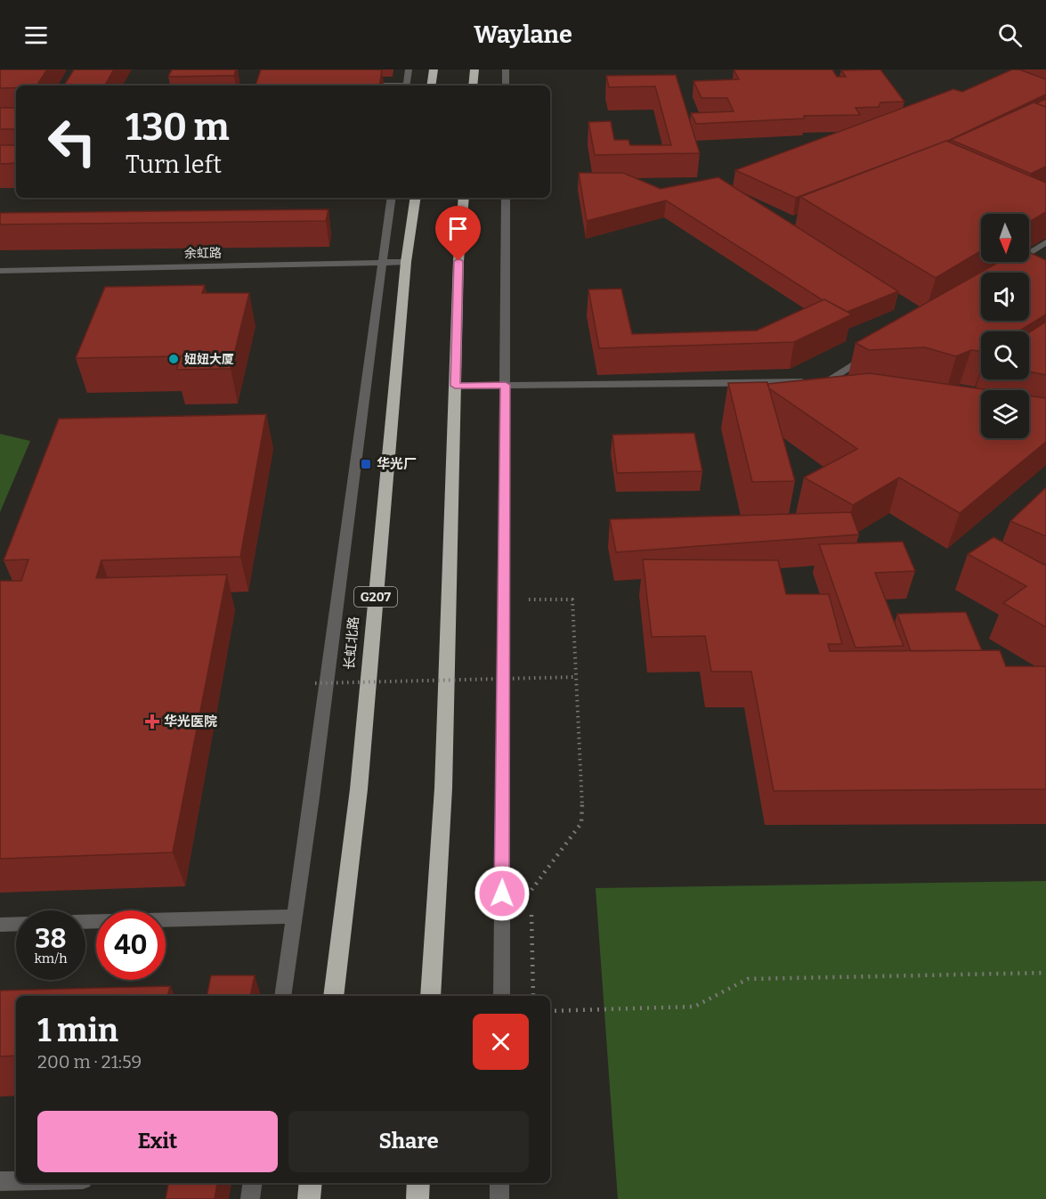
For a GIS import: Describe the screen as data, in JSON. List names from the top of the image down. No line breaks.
{"streets":{"highway":["G207","长虹北路"],"street":["余虹路"]},"crossings":[["余虹路","长虹北路"]],"places":{"other":["妞妞大厦"],"transit":["华光厂"],"health":["华光医院"]},"north":"bottom","page":{"header":"Waylane","turn":["130 m","Turn left"],"speed":"38 km/h","limit":"40","heading":["1 min","200 m · 21:59"],"buttons":["Exit","Share"]}}
